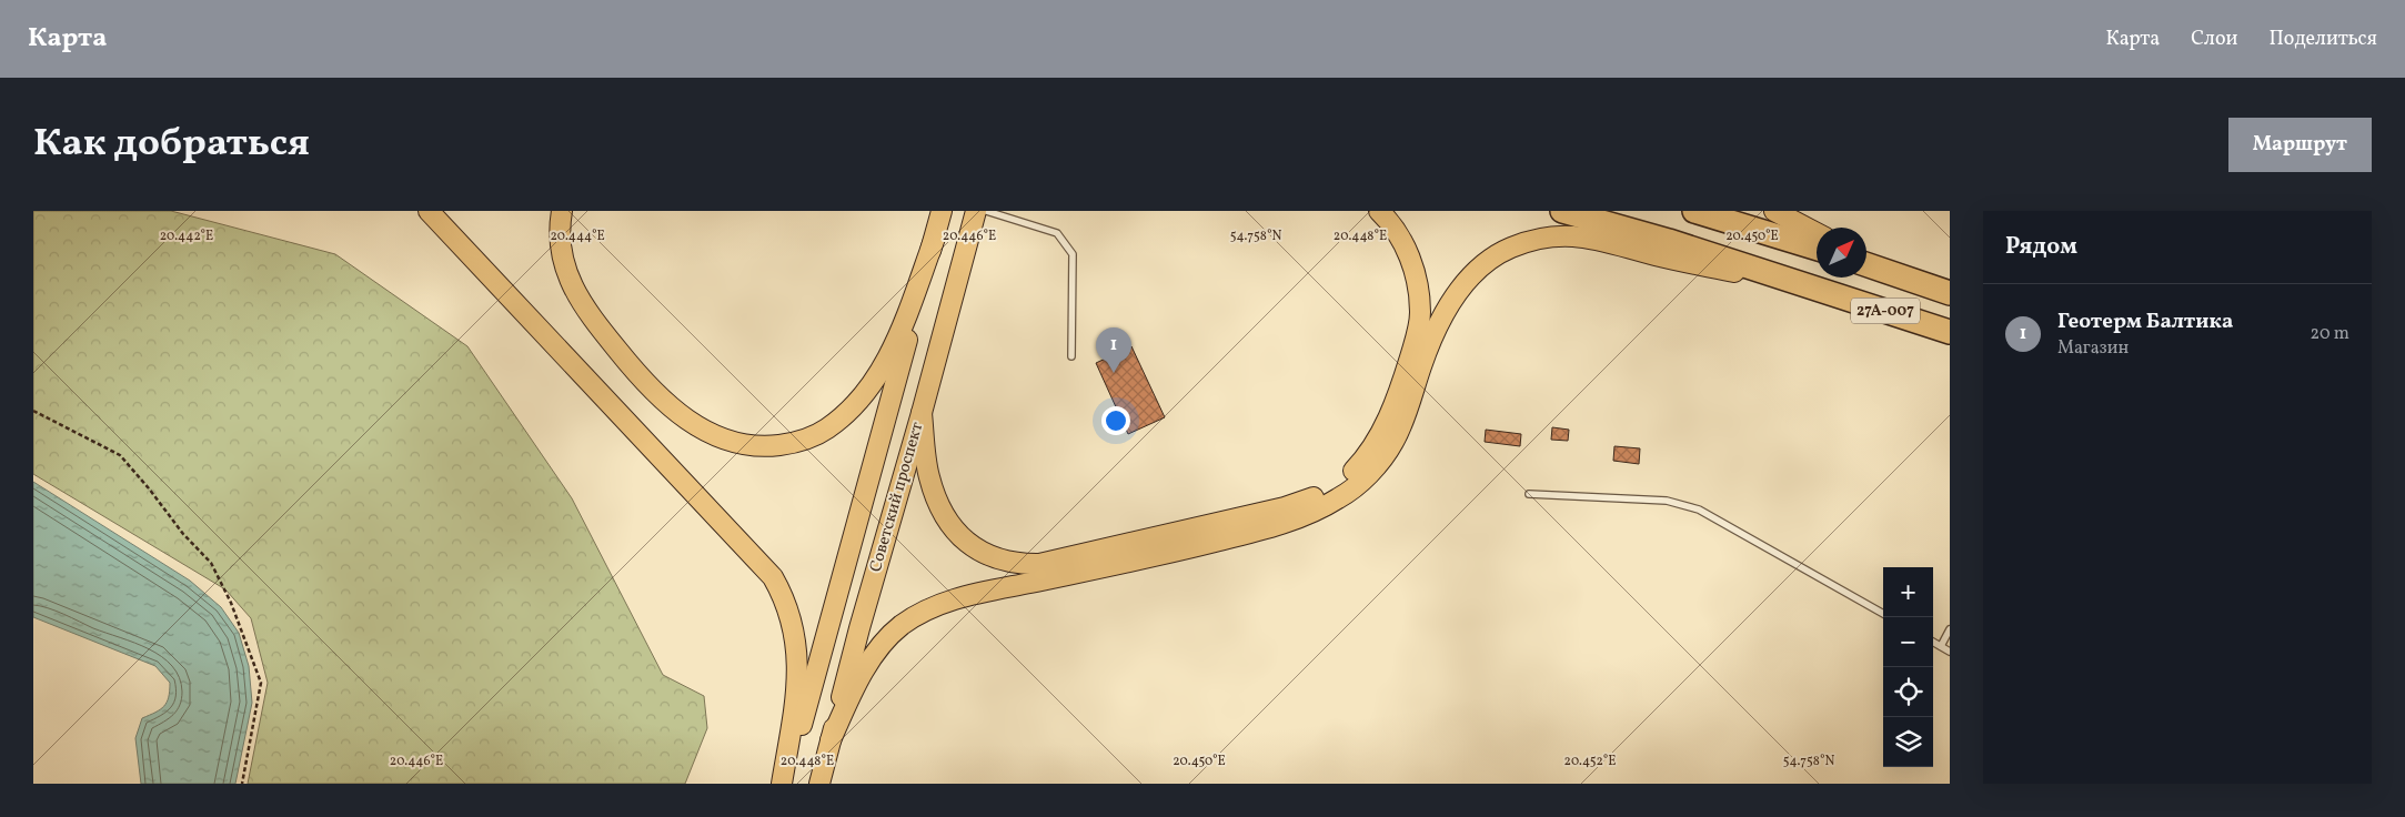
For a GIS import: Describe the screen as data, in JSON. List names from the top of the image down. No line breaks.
{"streets":{"highway":["27А-007"],"main road":["Советский проспект"]},"north":"top right","page":{"header":"Карта","nav":["Карта","Слои","Поделиться"],"title":"Как добраться","buttons":"Маршрут","heading":"Рядом","list":[{"mark":"1","name":"Геотерм Балтика","note":"Магазин","value":"20 m"}],"pins":"1","map_buttons":["+","−"]},"coordinates":["20.442°E","20.444°E","20.446°E","54.758°N","20.448°E","20.450°E","20.452°E"]}
